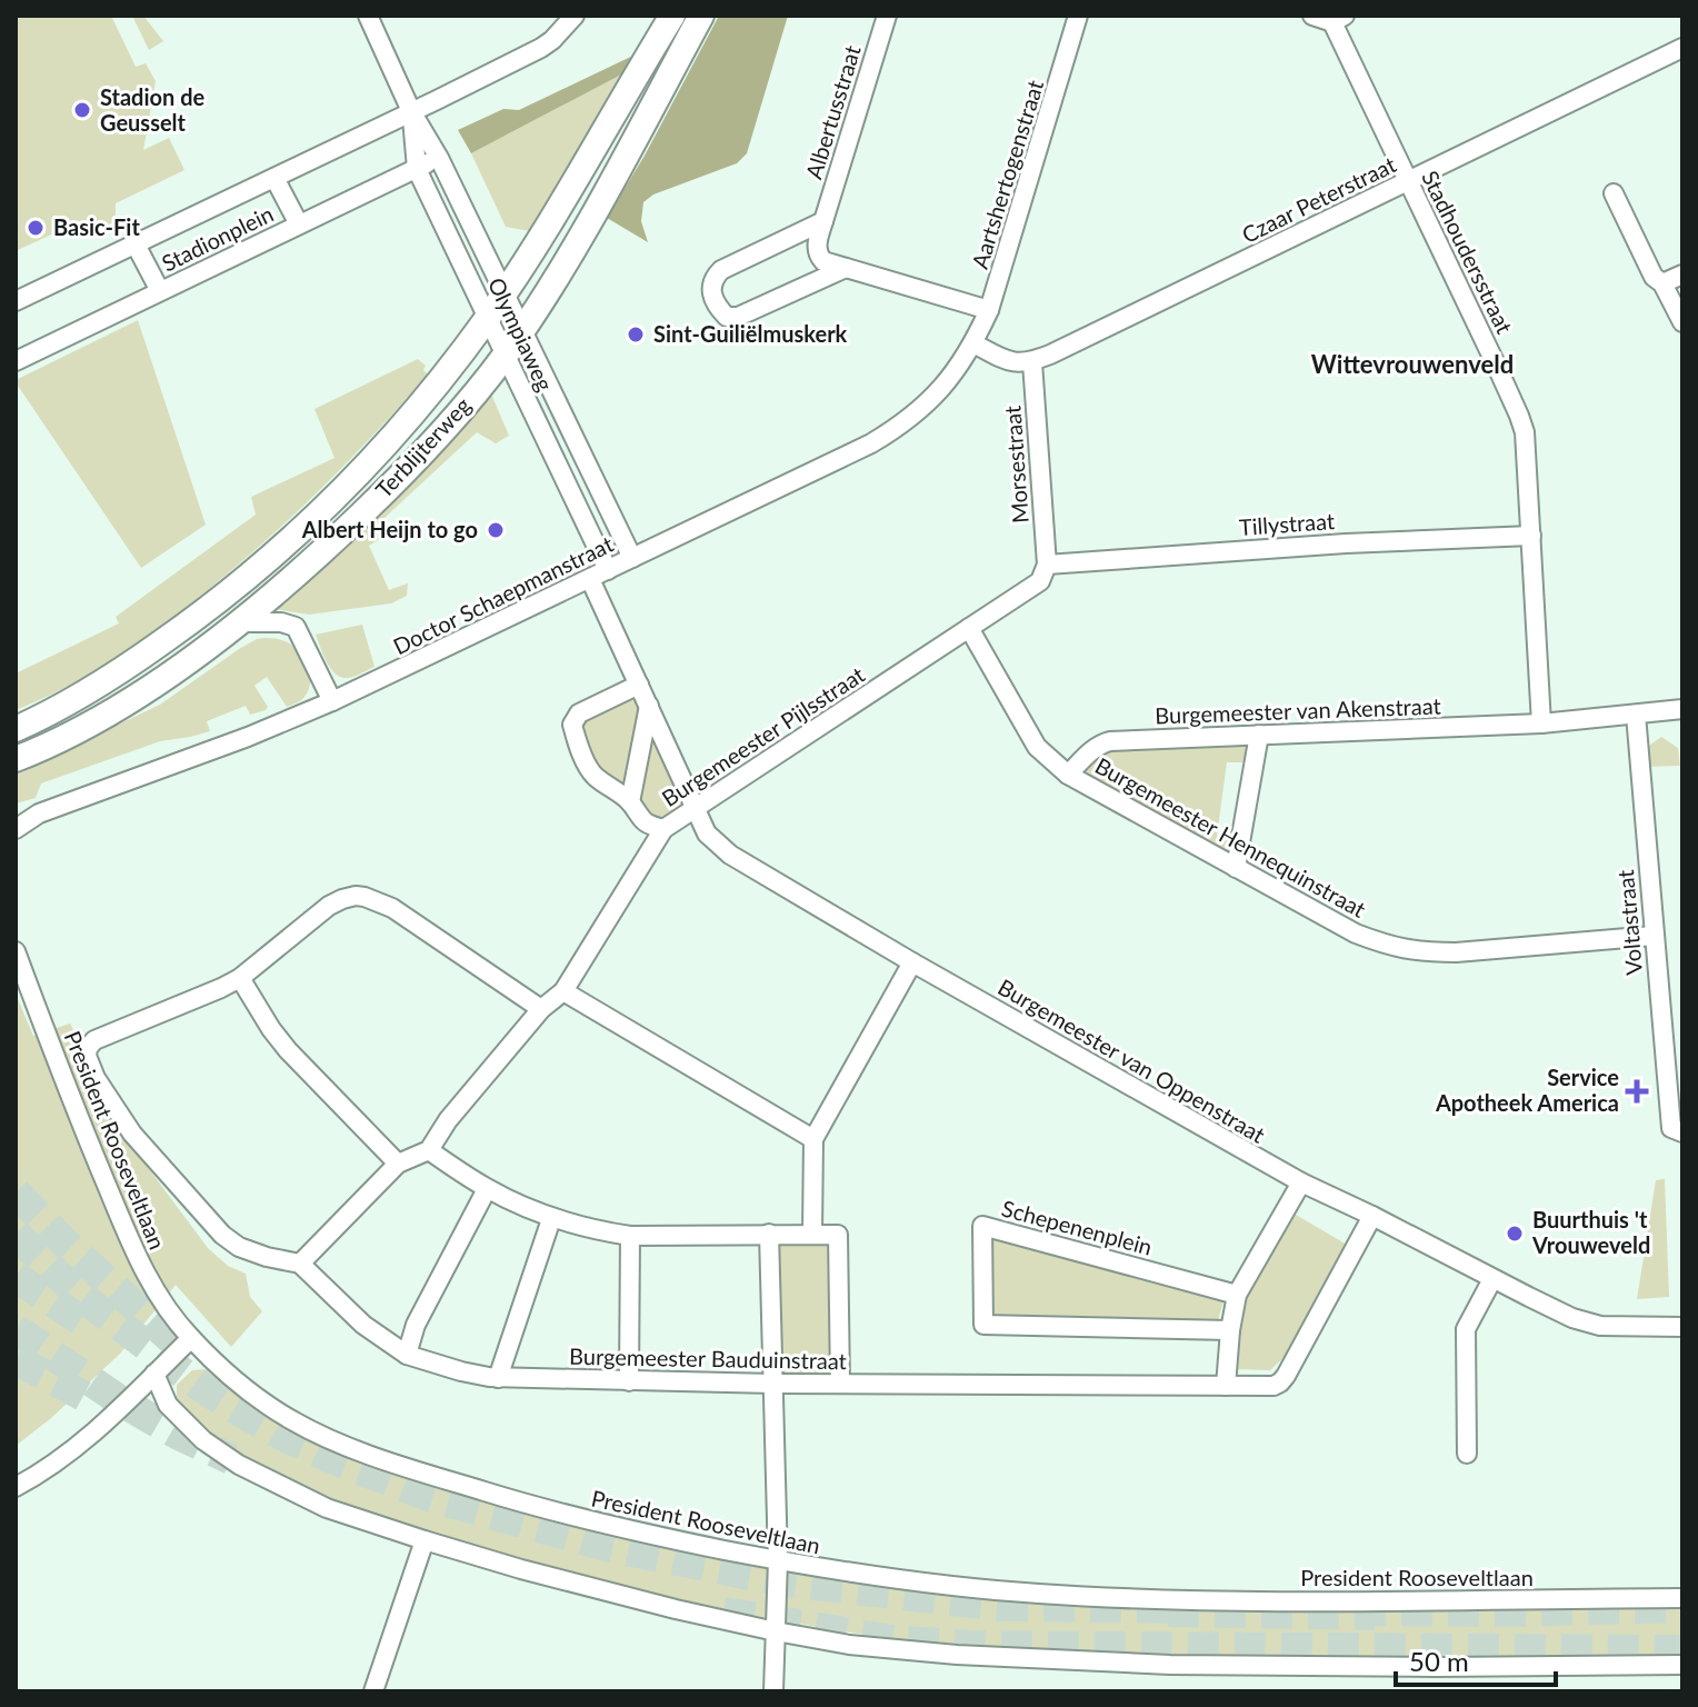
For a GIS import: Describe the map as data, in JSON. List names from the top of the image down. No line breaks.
{"streets":{"main road":["Terblijterweg"],"street":["Albertusstraat","Aartshertogenstraat","Czaar Peterstraat","Stadionplein","Stadhoudersstraat","Olympiaweg","Morsestraat","Tillystraat","Doctor Schaepmanstraat","Burgemeester van Akenstraat","Burgemeester Pijlsstraat","Burgemeester Hennequinstraat","Voltastraat","Burgemeester van Oppenstraat","President Rooseveltlaan","Schepenenplein","Burgemeester Bauduinstraat"]},"crossings":[["Aartshertogenstraat","Doctor Schaepmanstraat"],["Czaar Peterstraat","Stadhoudersstraat"],["Czaar Peterstraat","Morsestraat"],["Stadionplein","Olympiaweg"],["Stadhoudersstraat","Tillystraat"],["Stadhoudersstraat","Burgemeester van Akenstraat"],["Olympiaweg","Terblijterweg"],["Olympiaweg","Doctor Schaepmanstraat"],["Morsestraat","Tillystraat"],["Morsestraat","Burgemeester Pijlsstraat"],["Tillystraat","Burgemeester Pijlsstraat"],["Doctor Schaepmanstraat","Burgemeester van Oppenstraat"],["Burgemeester van Akenstraat","Burgemeester Hennequinstraat"],["Burgemeester van Akenstraat","Voltastraat"],["Burgemeester Pijlsstraat","Burgemeester Hennequinstraat"],["Burgemeester Pijlsstraat","Burgemeester van Oppenstraat"],["Burgemeester Hennequinstraat","Voltastraat"],["Burgemeester van Oppenstraat","Burgemeester Bauduinstraat"]],"districts":["Wittevrouwenveld"],"places":{"other":["Stadion de Geusselt","Basic-Fit","Sint-Guiliëlmuskerk","Albert Heijn to go","Buurthuis 't Vrouweveld"],"health":["Service Apotheek America"]},"scale_bar":"50 m"}
